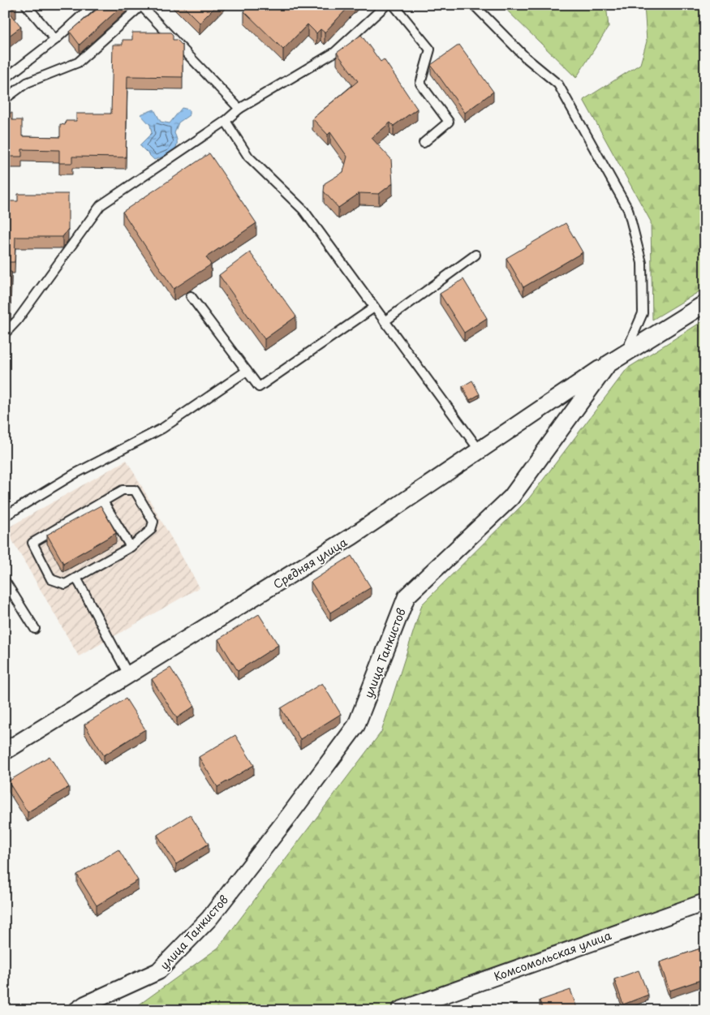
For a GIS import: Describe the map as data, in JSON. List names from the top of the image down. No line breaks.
{"streets":{"street":["Средняя улица","улица Танкистов","Комсомольская улица"]},"crossings":[["Средняя улица","улица Танкистов"]]}
